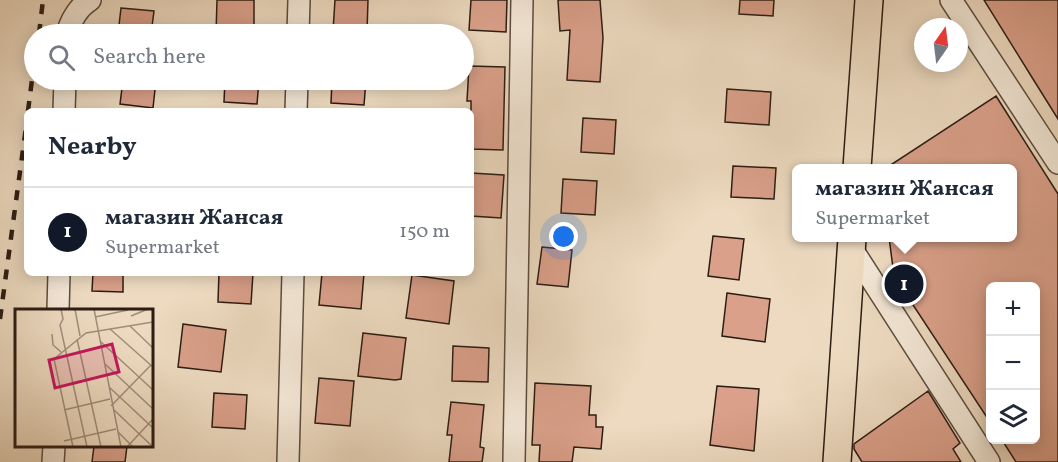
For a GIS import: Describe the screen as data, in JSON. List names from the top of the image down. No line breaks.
{"north":"top","page":{"search":"Search here","heading":"Nearby","popup":["магазин Жансая","Supermarket"],"list":[{"mark":"1","name":"магазин Жансая","note":"Supermarket","value":"150 m"}],"pins":"1","map_buttons":["+","−"]}}
